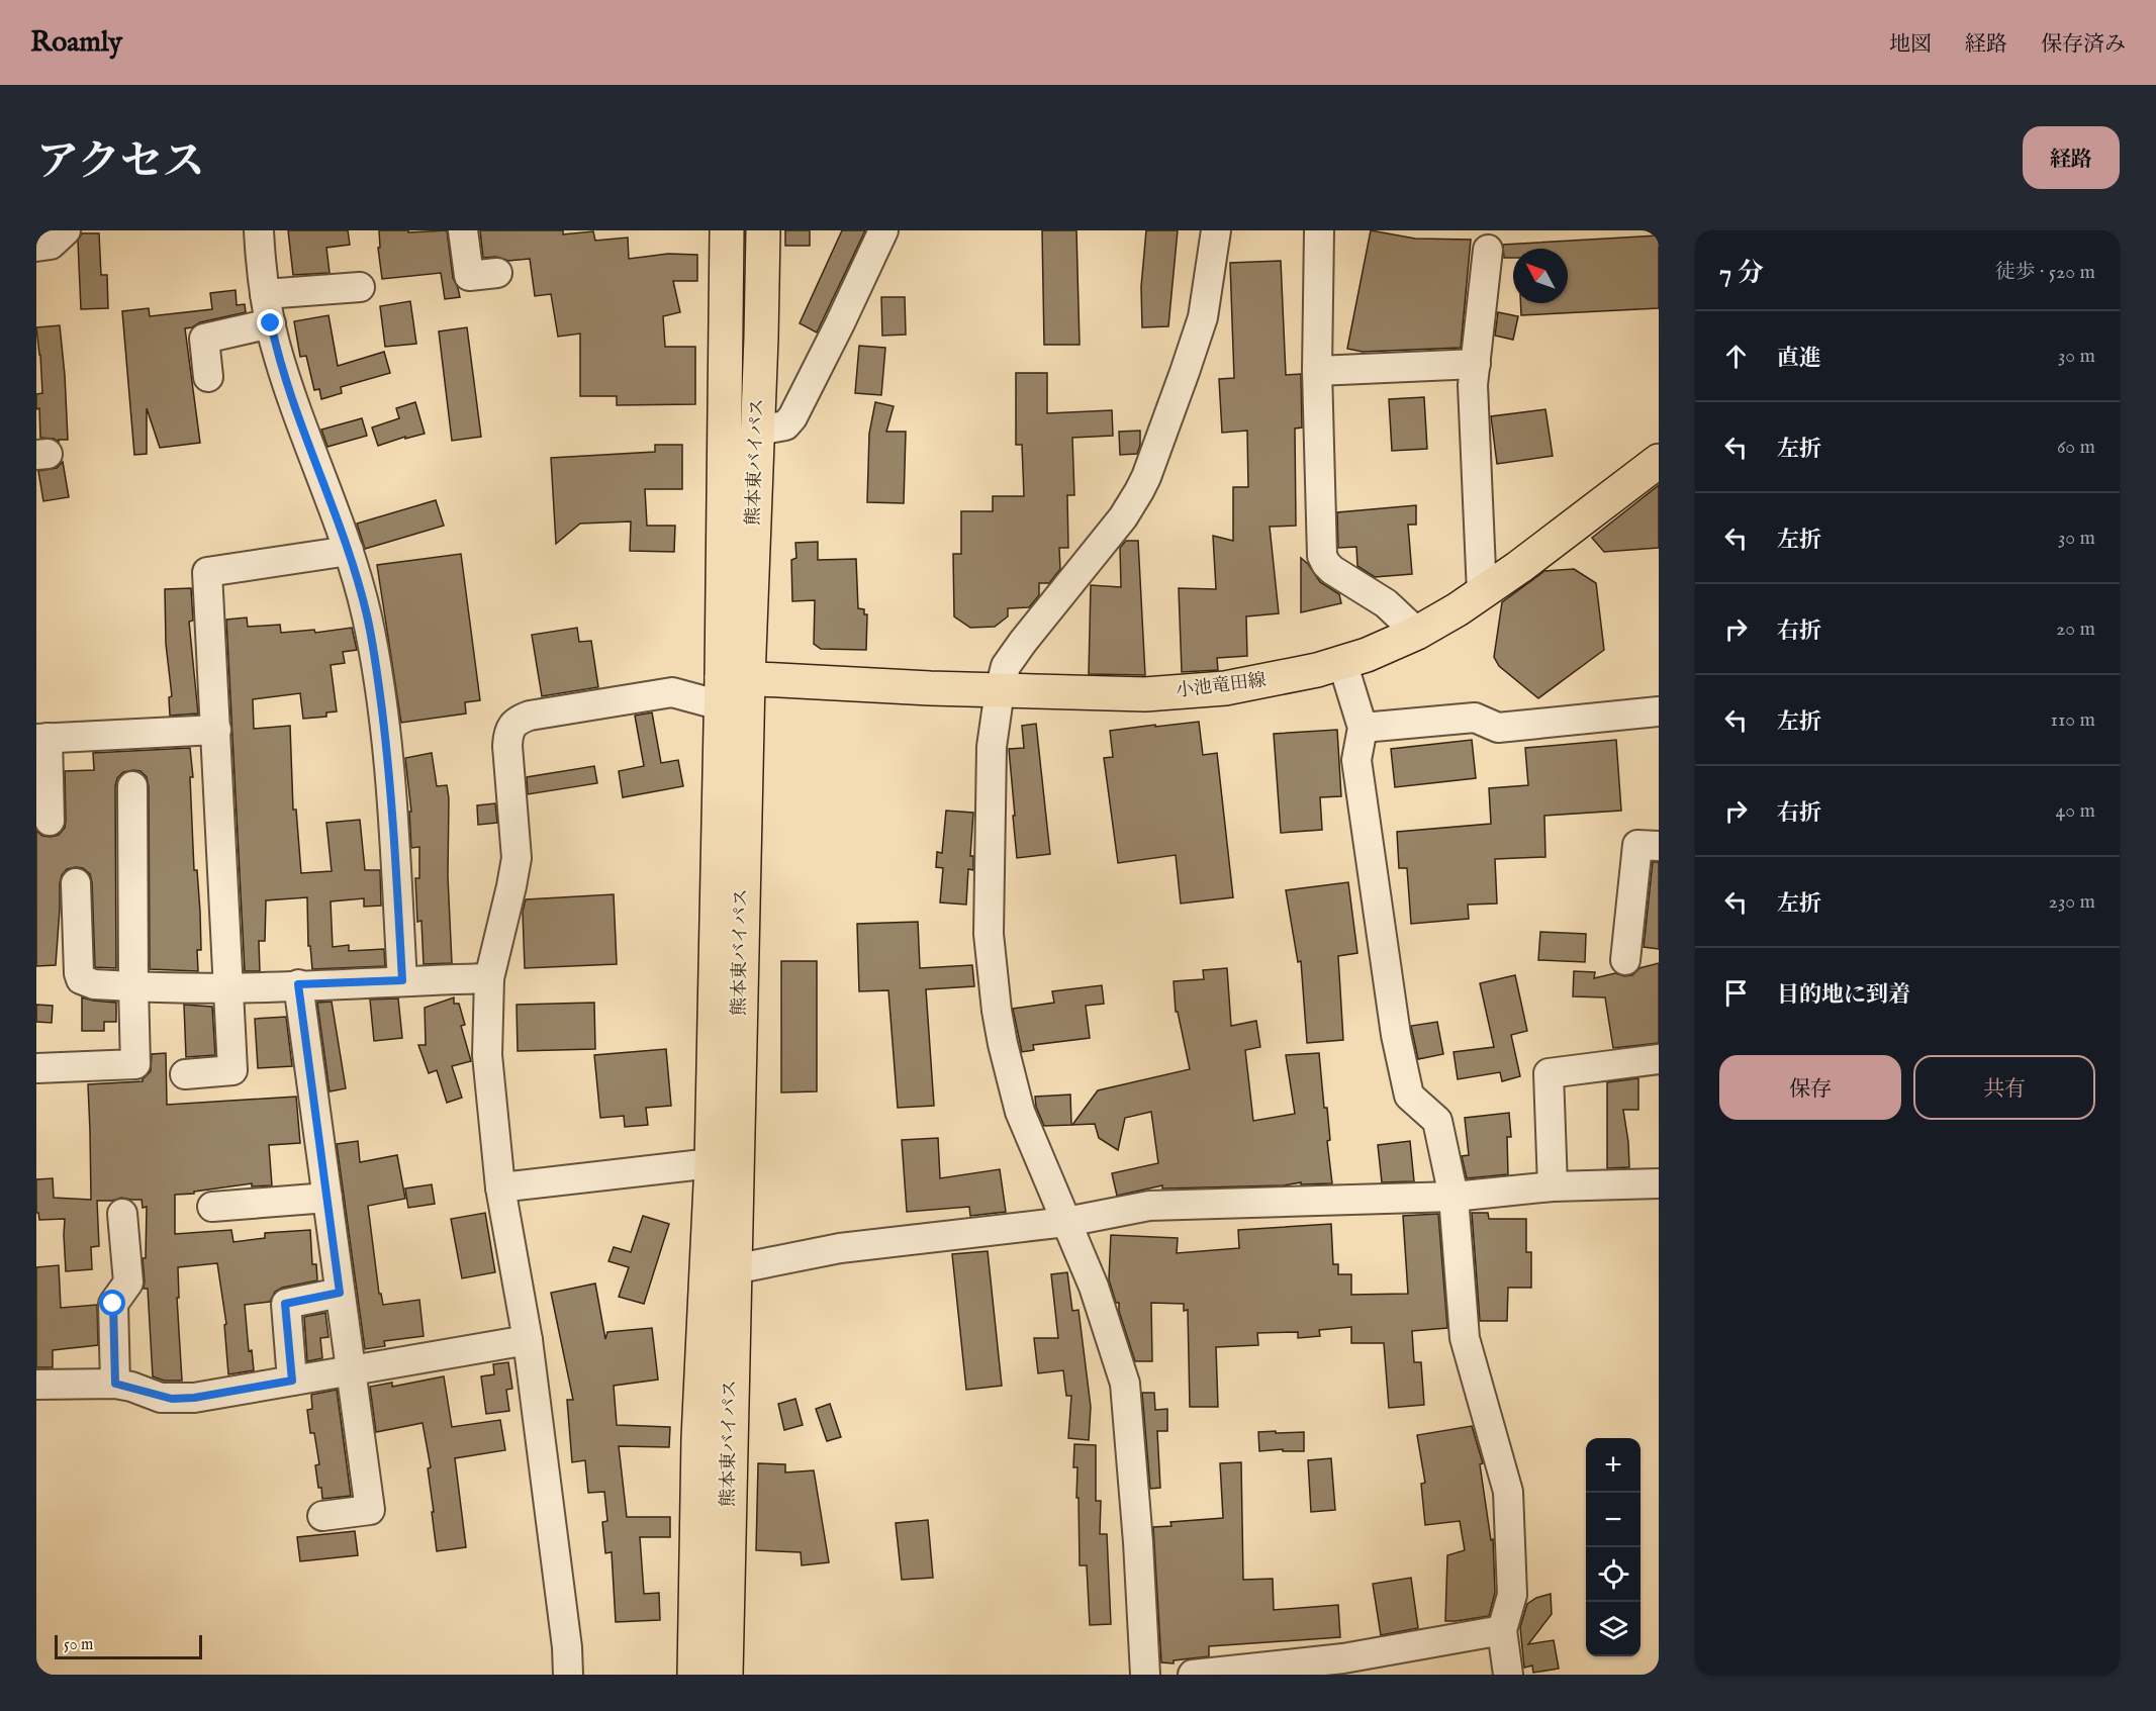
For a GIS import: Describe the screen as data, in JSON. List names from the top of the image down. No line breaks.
{"streets":{"main road":["熊本東バイパス","小池竜田線"]},"crossings":[["熊本東バイパス","小池竜田線"]],"scale_bar":"50 m","north":"top left","page":{"header":"Roamly","nav":["地図","経路","保存済み"],"title":"アクセス","buttons":["経路",["保存","共有"]],"heading":["7 分","徒歩 · 520 m"],"list":[["直進","30 m"],["左折","60 m"],["左折","30 m"],["右折","20 m"],["左折","110 m"],["右折","40 m"],["左折","230 m"],"目的地に到着"],"map_buttons":["+","−"],"scale":"50 m"}}
